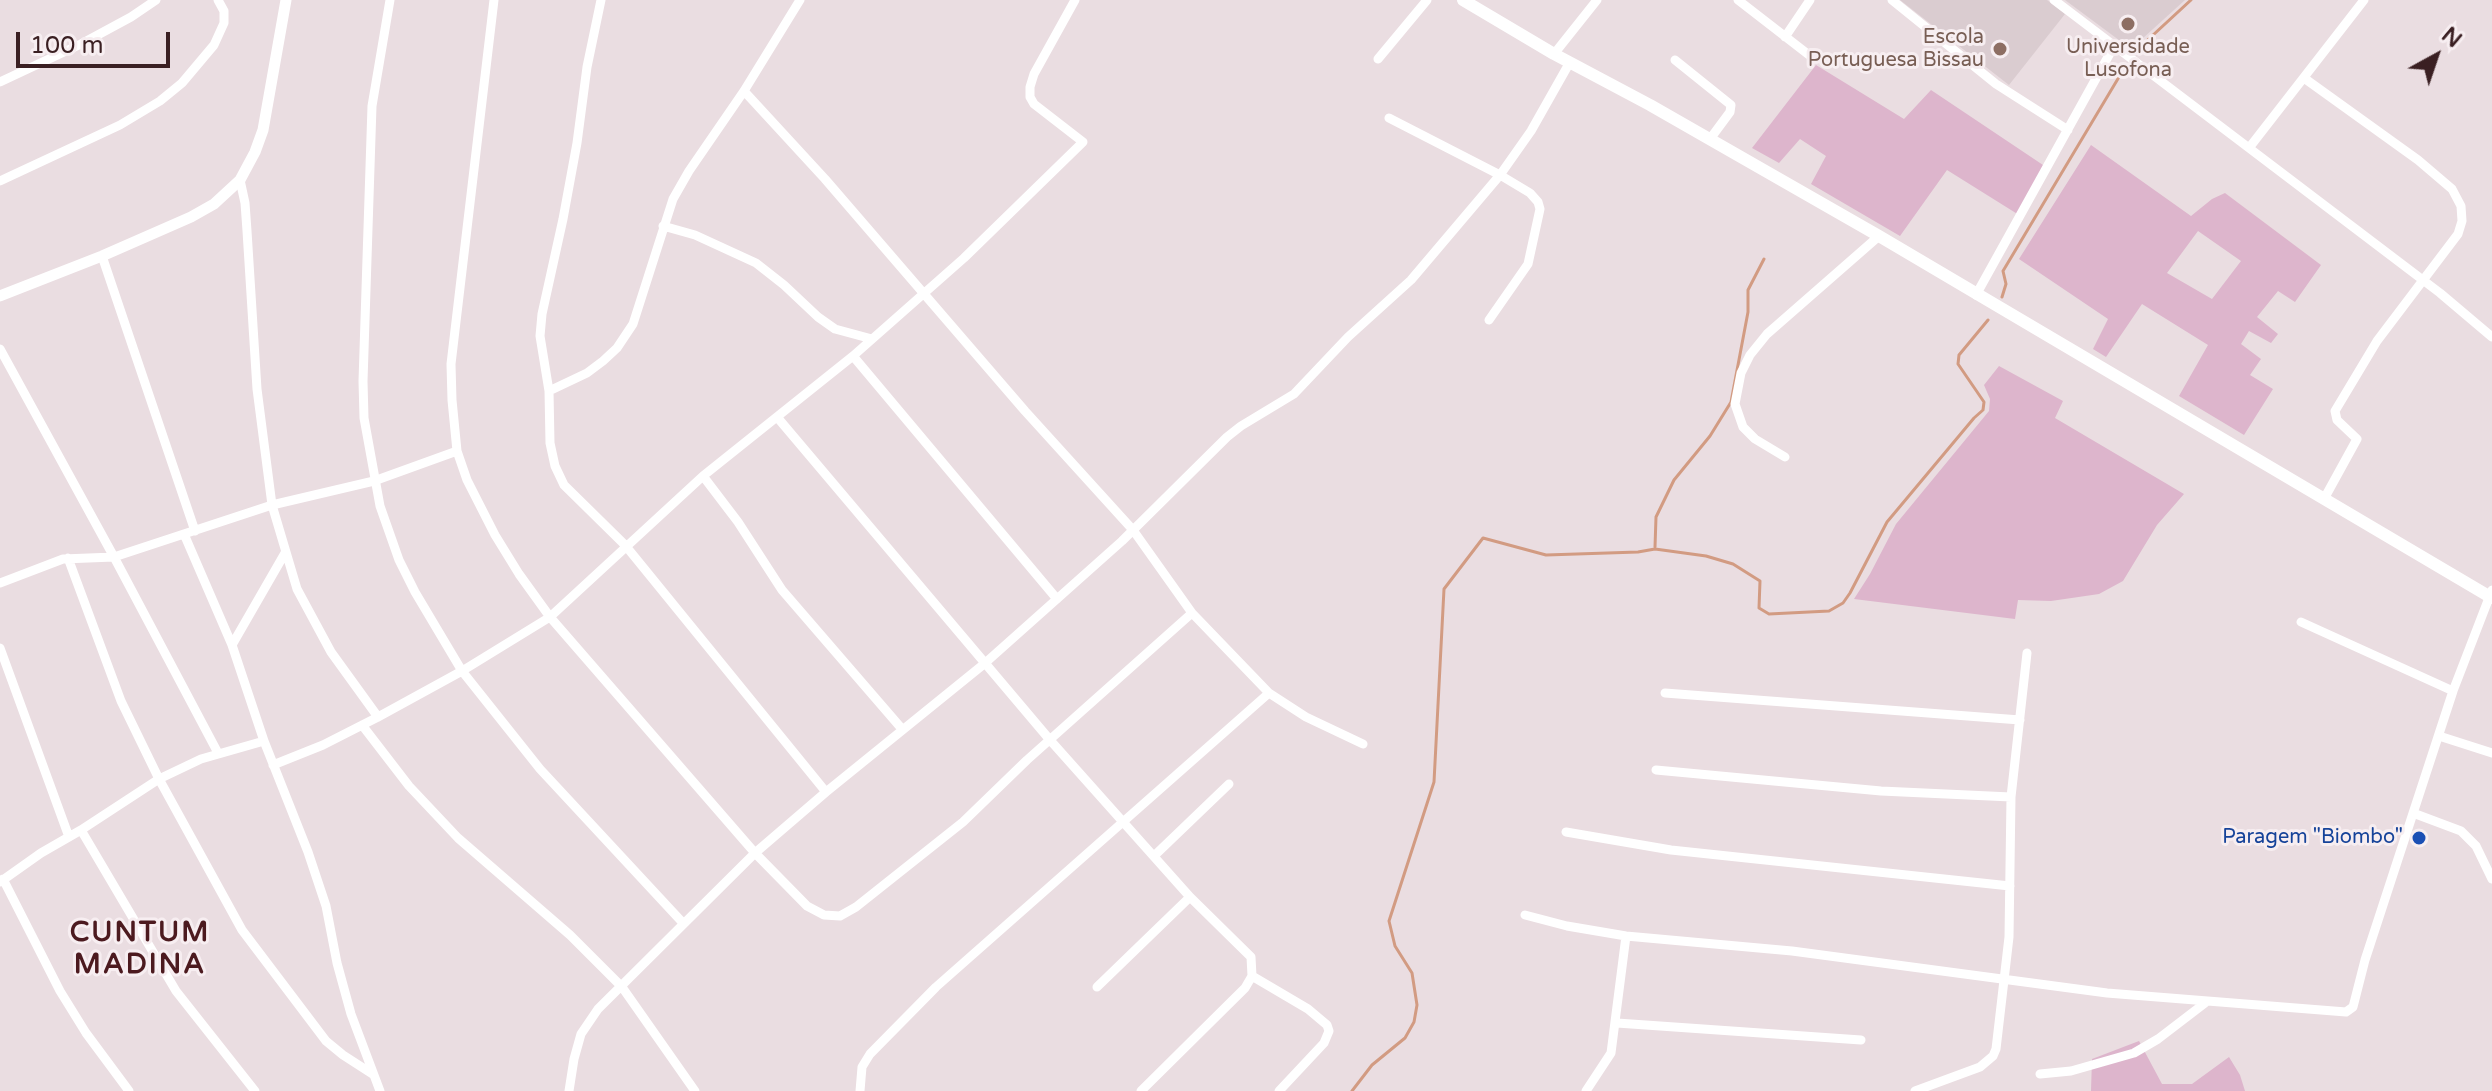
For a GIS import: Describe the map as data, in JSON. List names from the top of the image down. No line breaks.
{"districts":["CUNTUM MADINA"],"places":["Universidade Lusofona","Escola Portuguesa Bissau","Paragem \"Biombo\""],"scale_bar":"100 m","north":"top right"}
